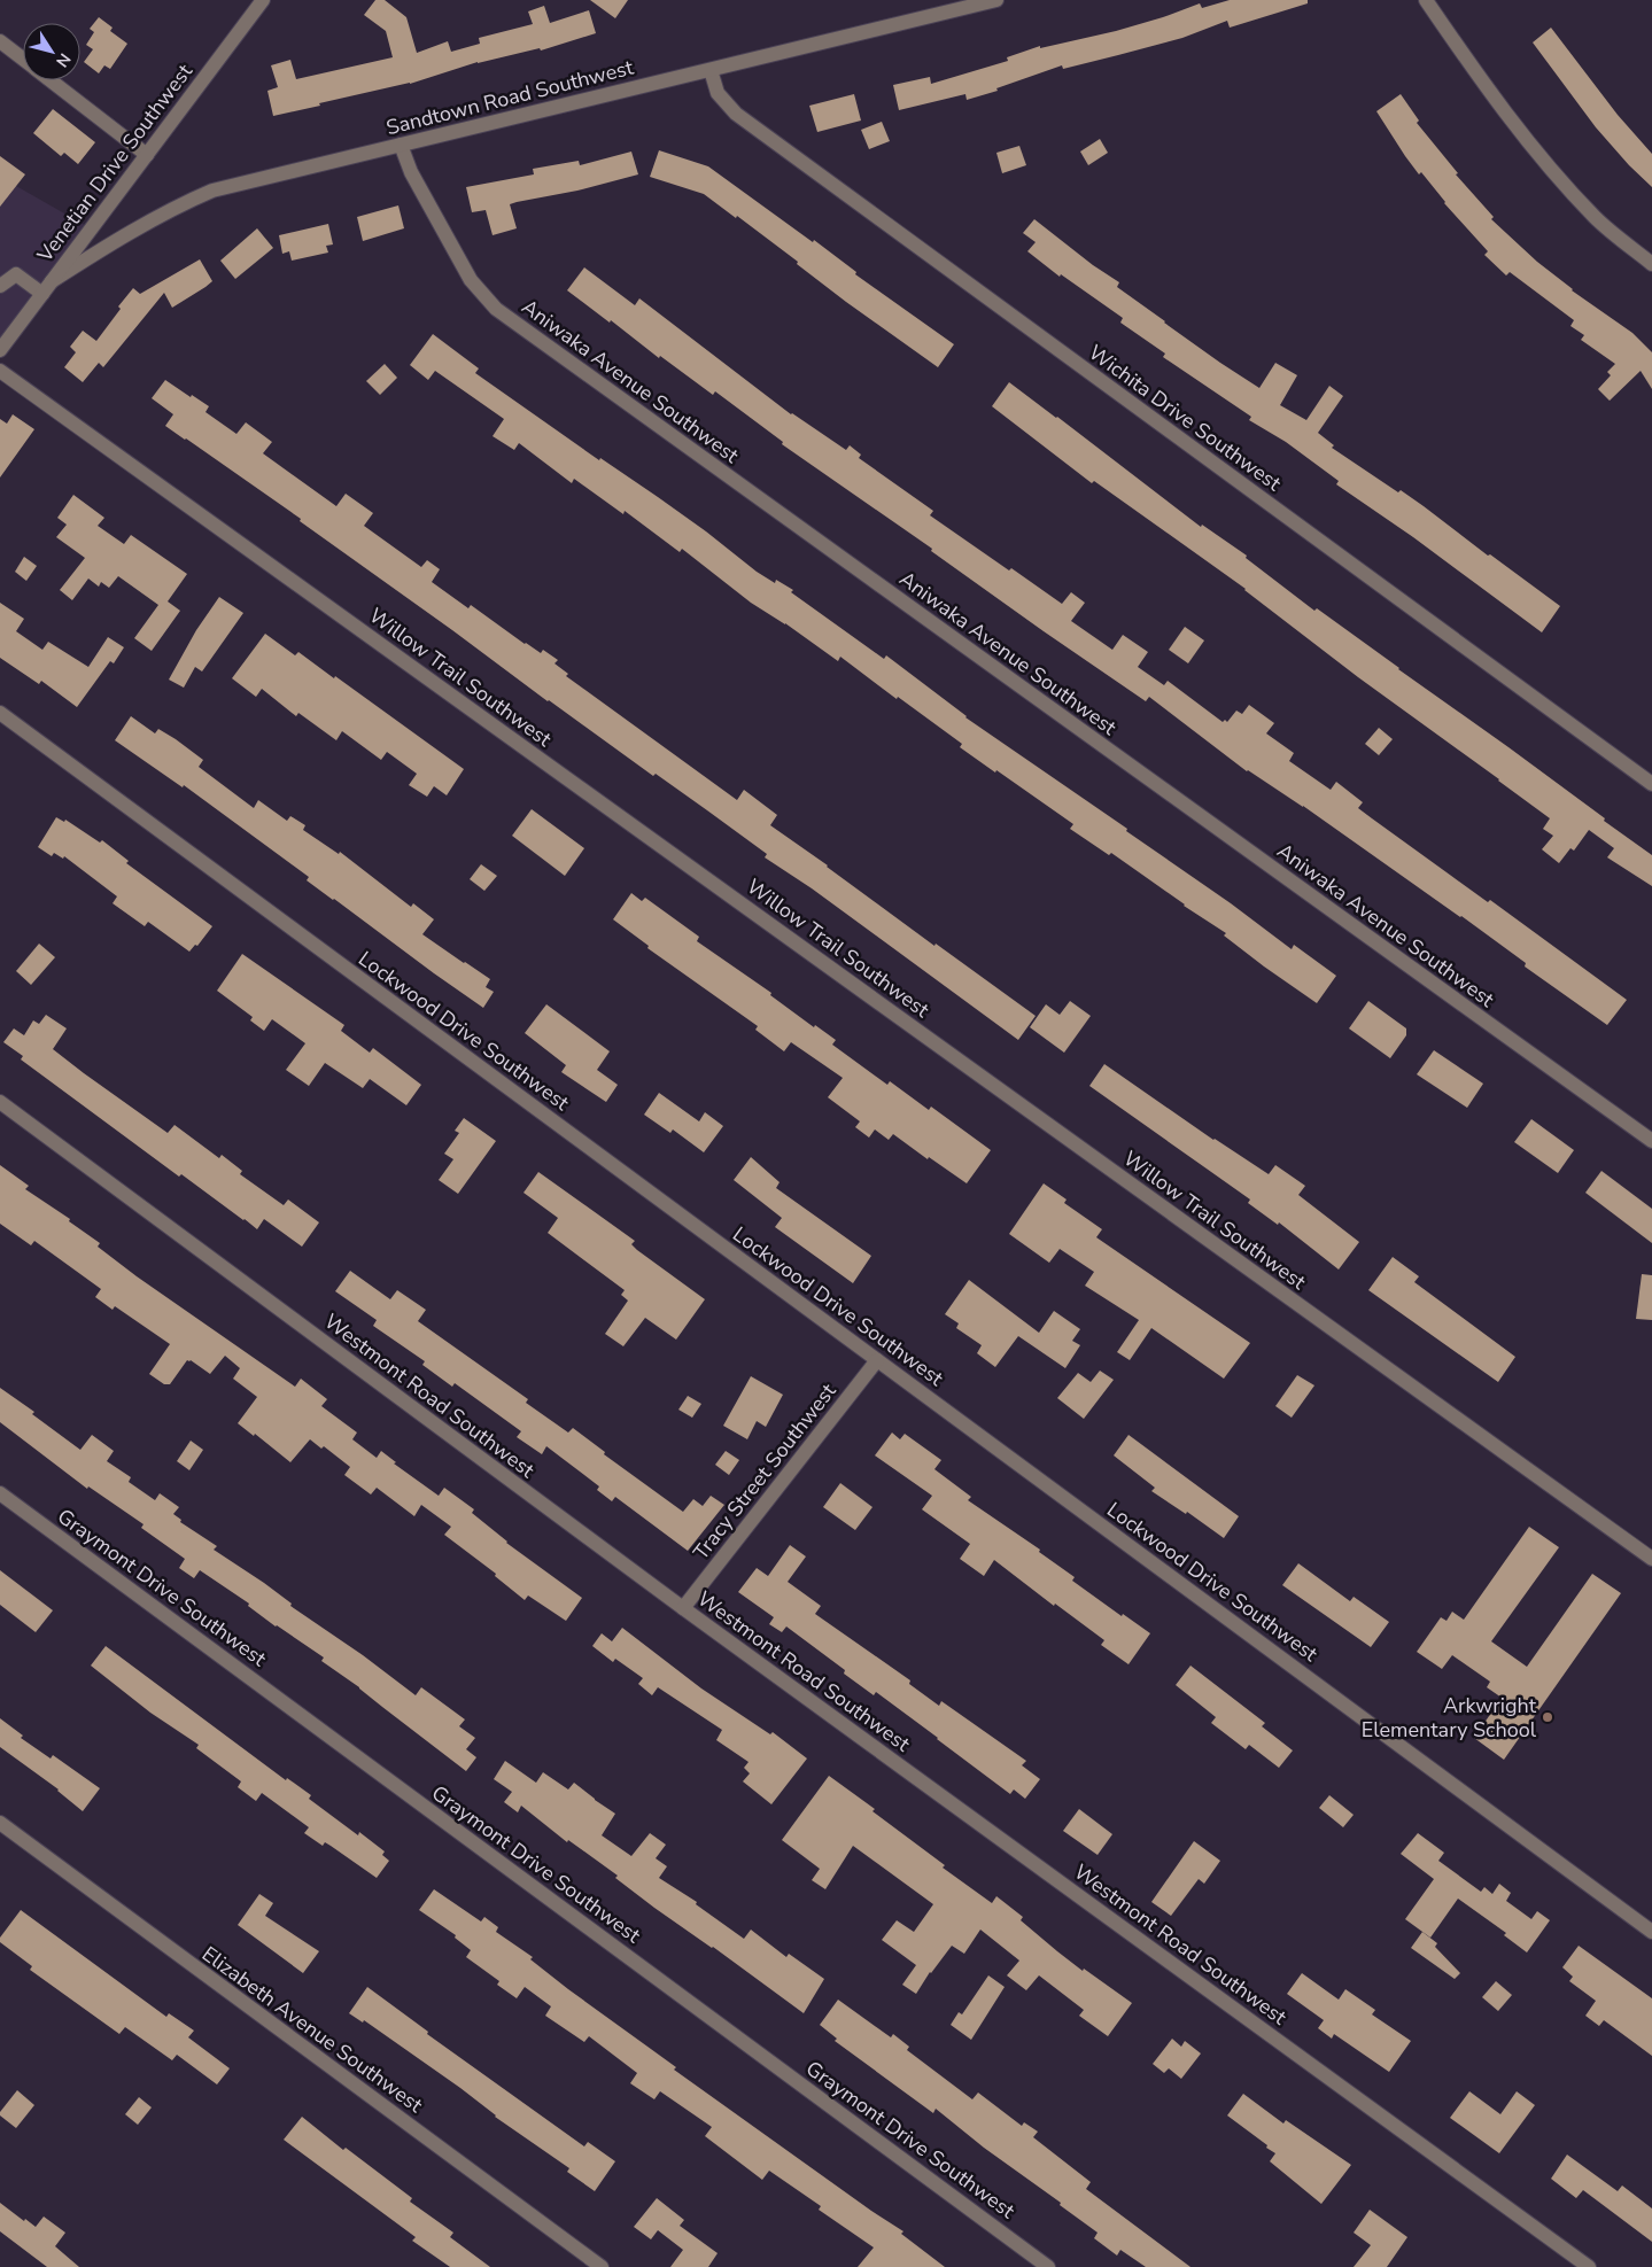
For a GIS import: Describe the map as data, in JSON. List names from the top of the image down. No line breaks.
{"streets":{"street":["Sandtown Road Southwest","Venetian Drive Southwest","Aniwaka Avenue Southwest","Wichita Drive Southwest","Willow Trail Southwest","Lockwood Drive Southwest","Westmont Road Southwest","Tracy Street Southwest","Graymont Drive Southwest","Elizabeth Avenue Southwest"]},"crossings":[["Sandtown Road Southwest","Venetian Drive Southwest"],["Sandtown Road Southwest","Aniwaka Avenue Southwest"],["Sandtown Road Southwest","Wichita Drive Southwest"],["Lockwood Drive Southwest","Tracy Street Southwest"],["Westmont Road Southwest","Tracy Street Southwest"]],"places":["Arkwright Elementary School"],"north":"bottom right"}
